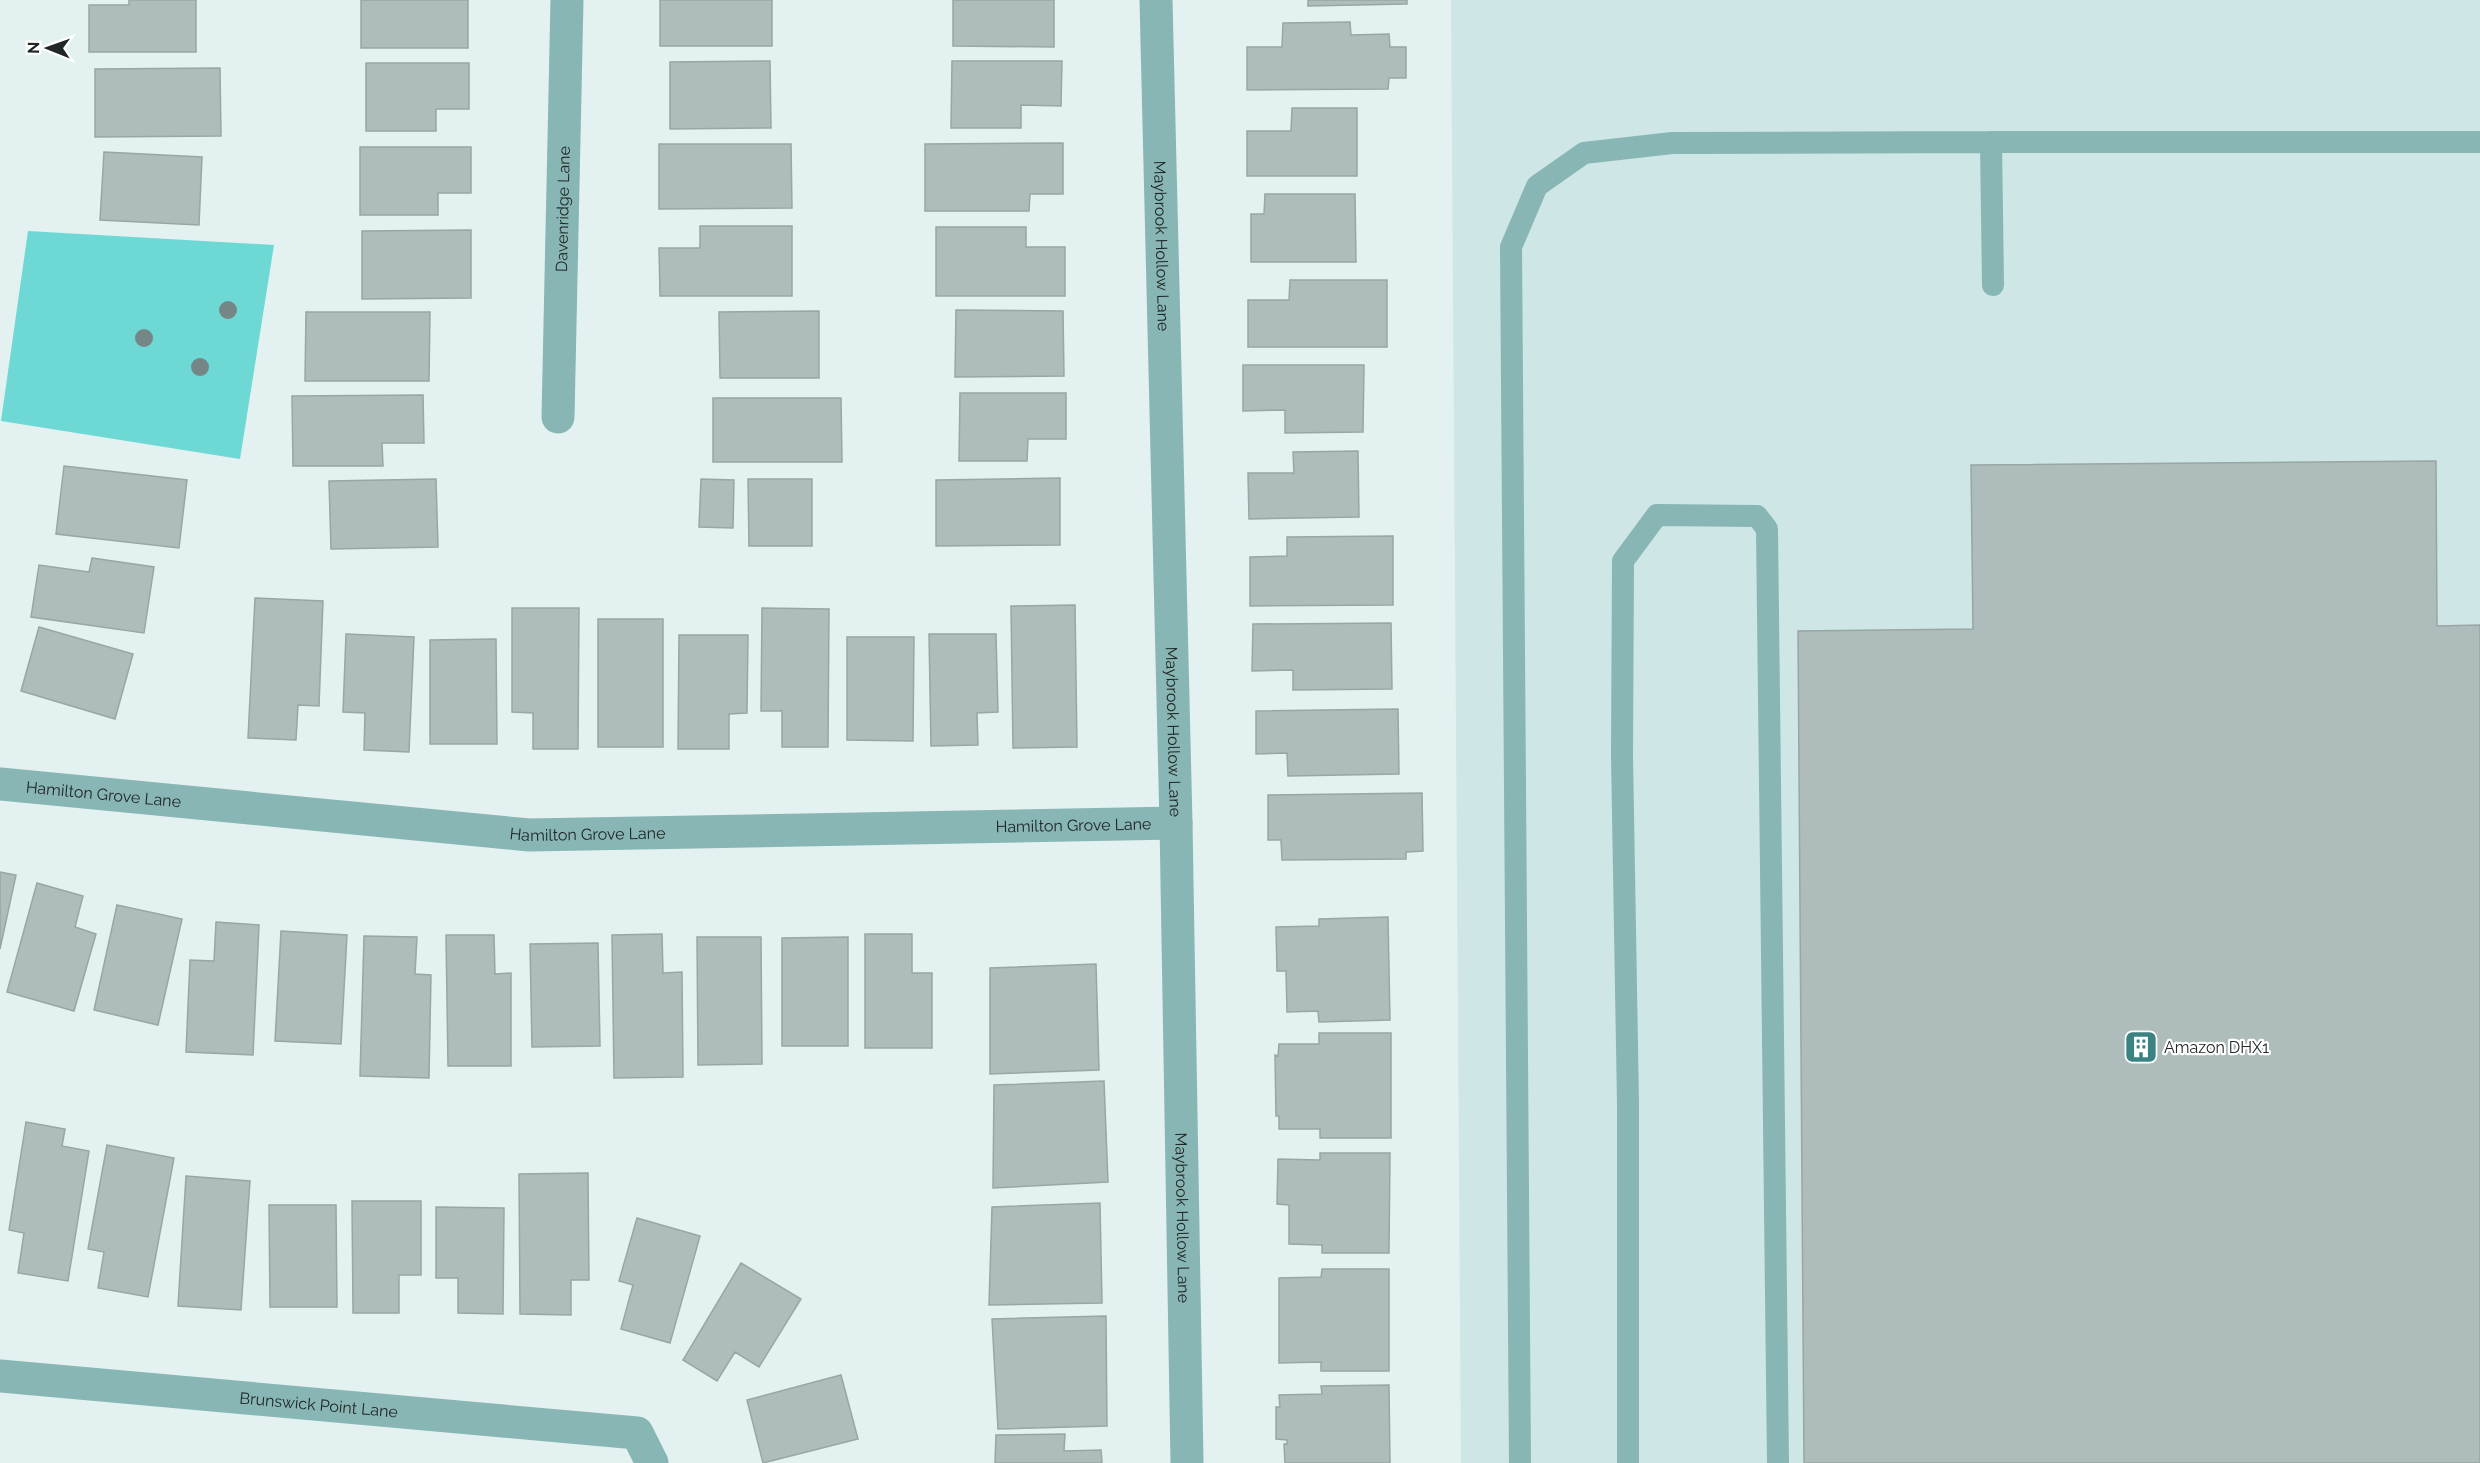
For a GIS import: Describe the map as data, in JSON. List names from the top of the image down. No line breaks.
{"streets":{"street":["Davenridge Lane","Maybrook Hollow Lane","Hamilton Grove Lane","Brunswick Point Lane"]},"crossings":[["Maybrook Hollow Lane","Hamilton Grove Lane"]],"places":{"building":["Amazon DHX1"]},"north":"left"}
